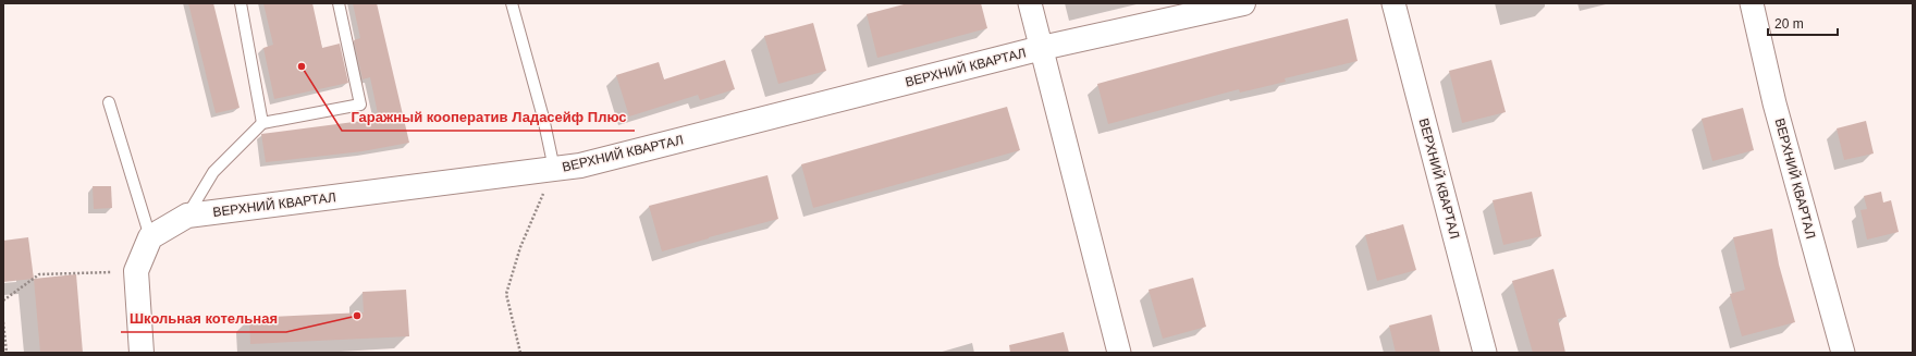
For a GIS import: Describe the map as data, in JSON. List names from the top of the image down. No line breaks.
{"streets":{"main road":["ВЕРХНИЙ КВАРТАЛ"]},"places":["Гаражный кооператив Ладасейф Плюс","Школьная котельная"],"scale_bar":"20 m"}
